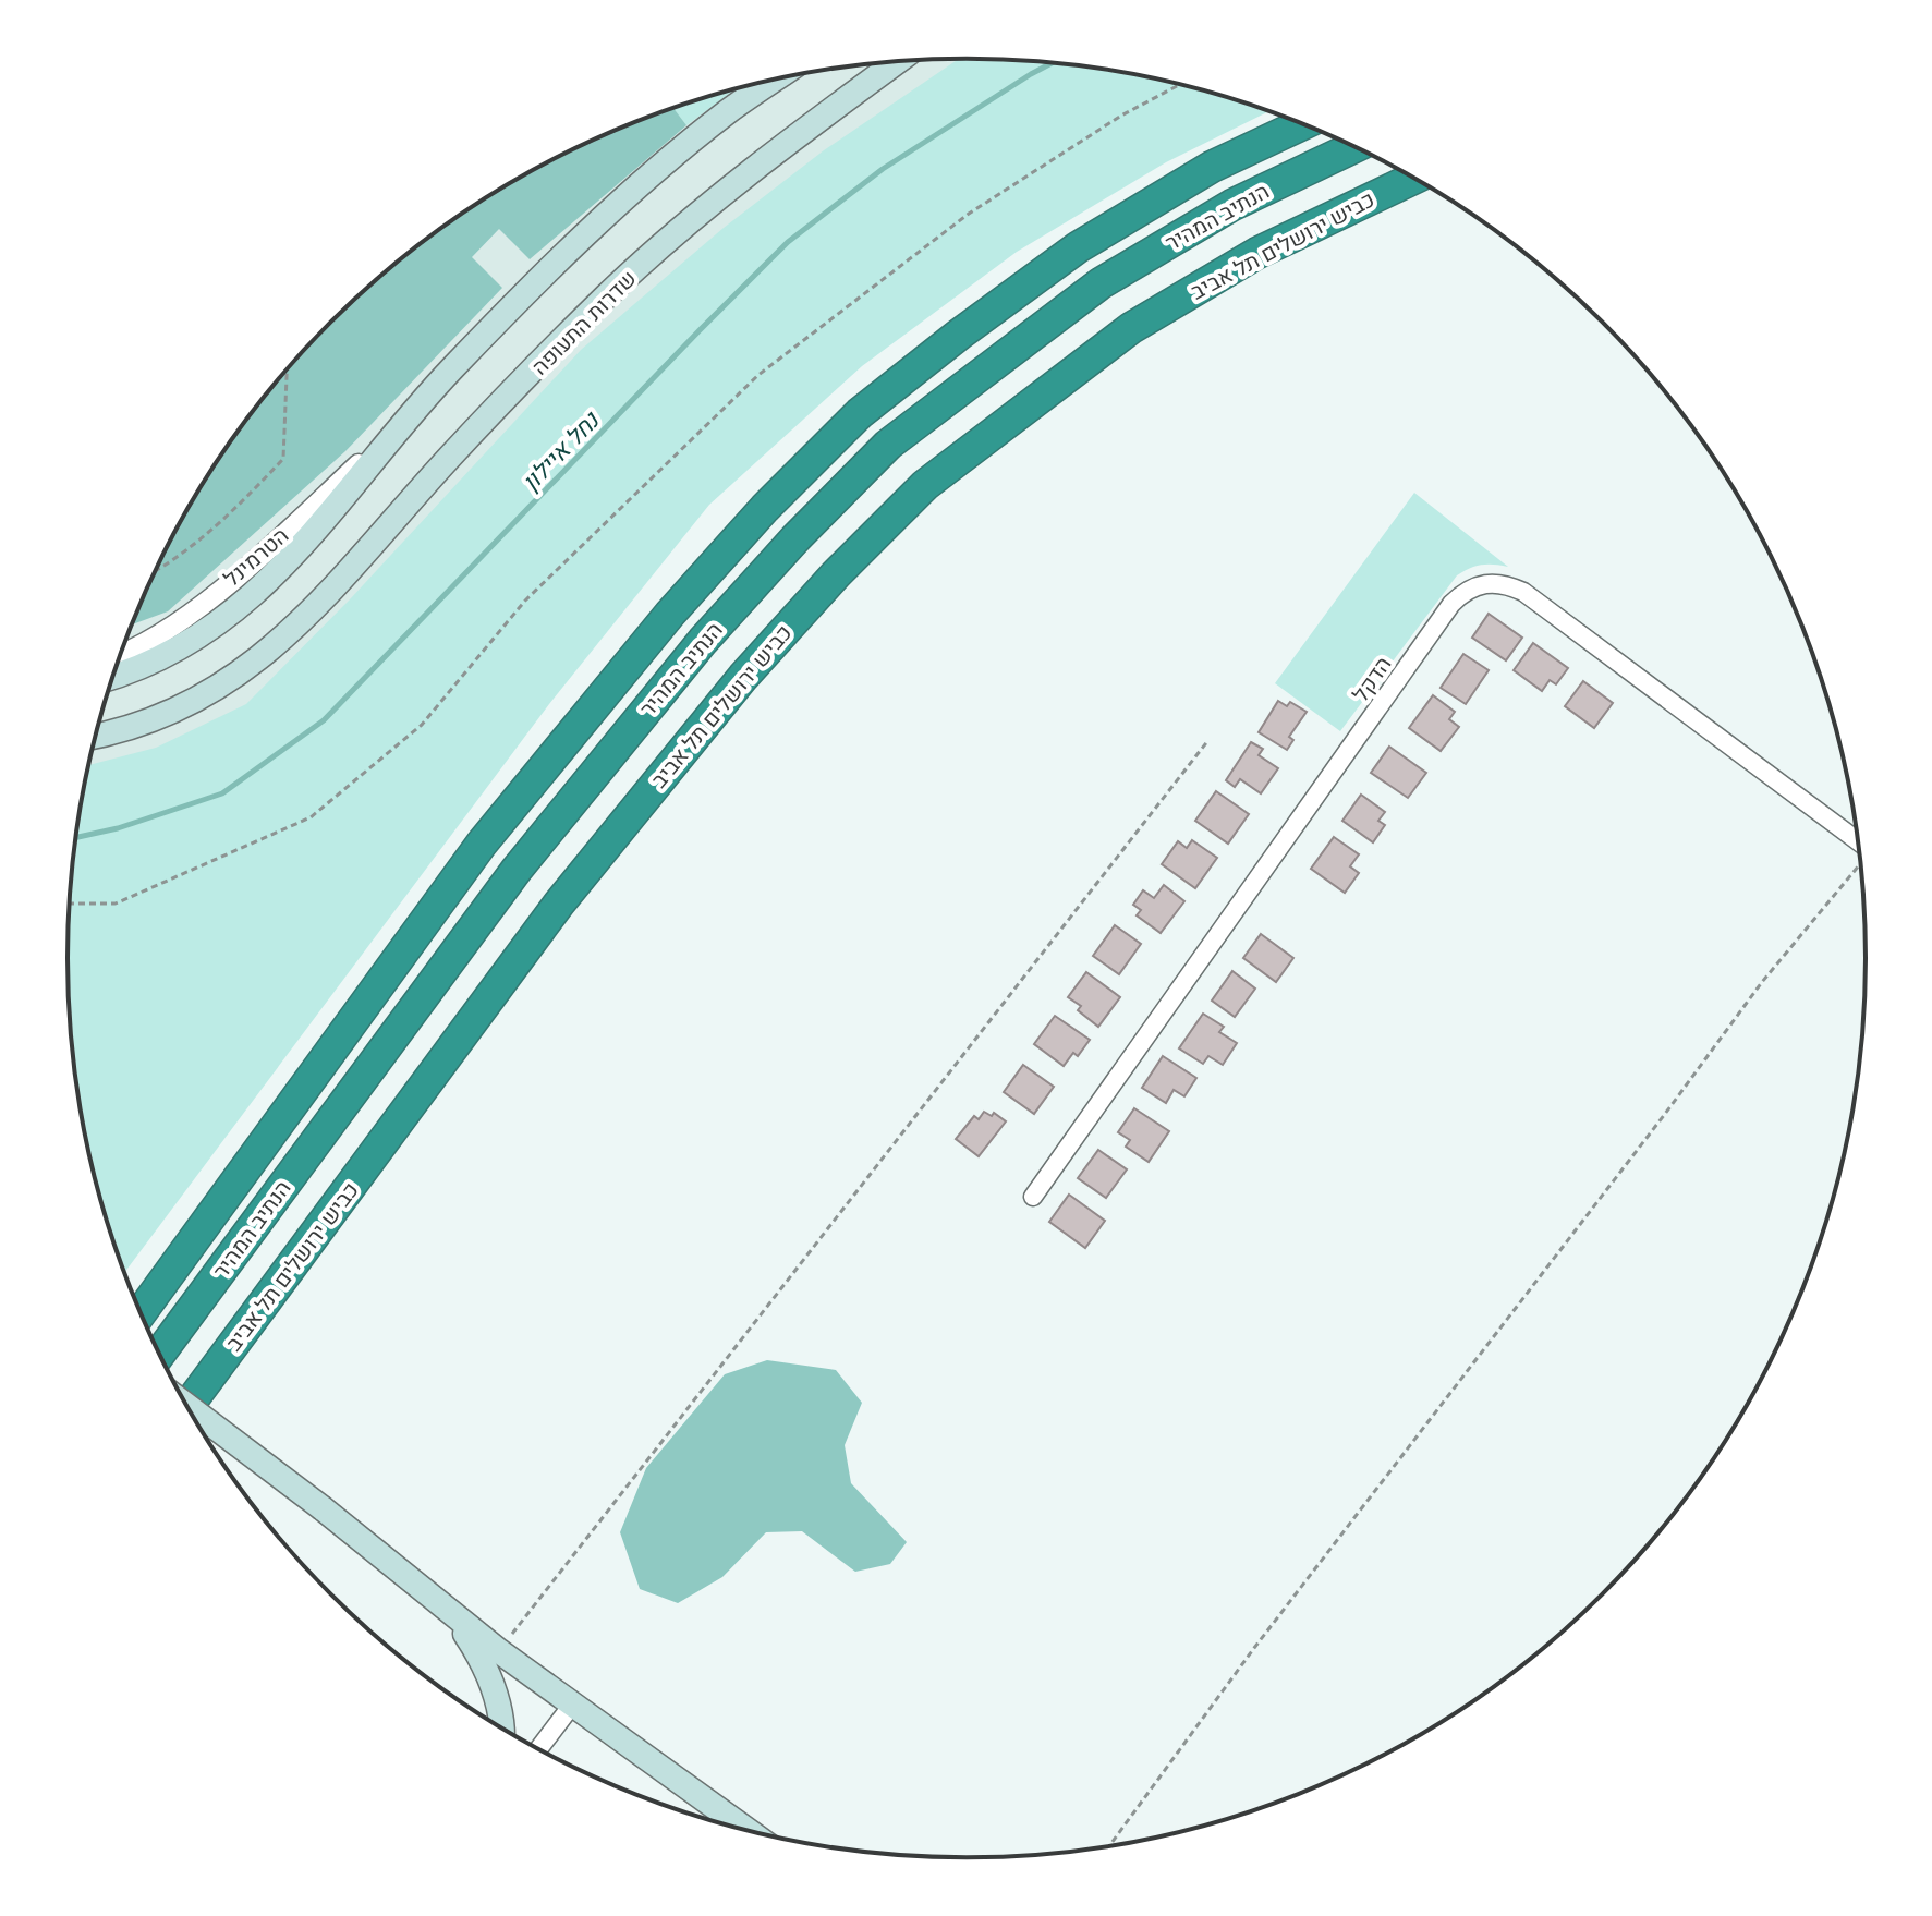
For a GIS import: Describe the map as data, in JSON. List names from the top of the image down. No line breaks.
{"streets":{"highway":["הנתיב המהיר","כביש ירושלים תל אביב"],"main road":["שדרות התעופה"],"street":["הטרמינל","הדקל"]},"water":["נחל איילון"]}
